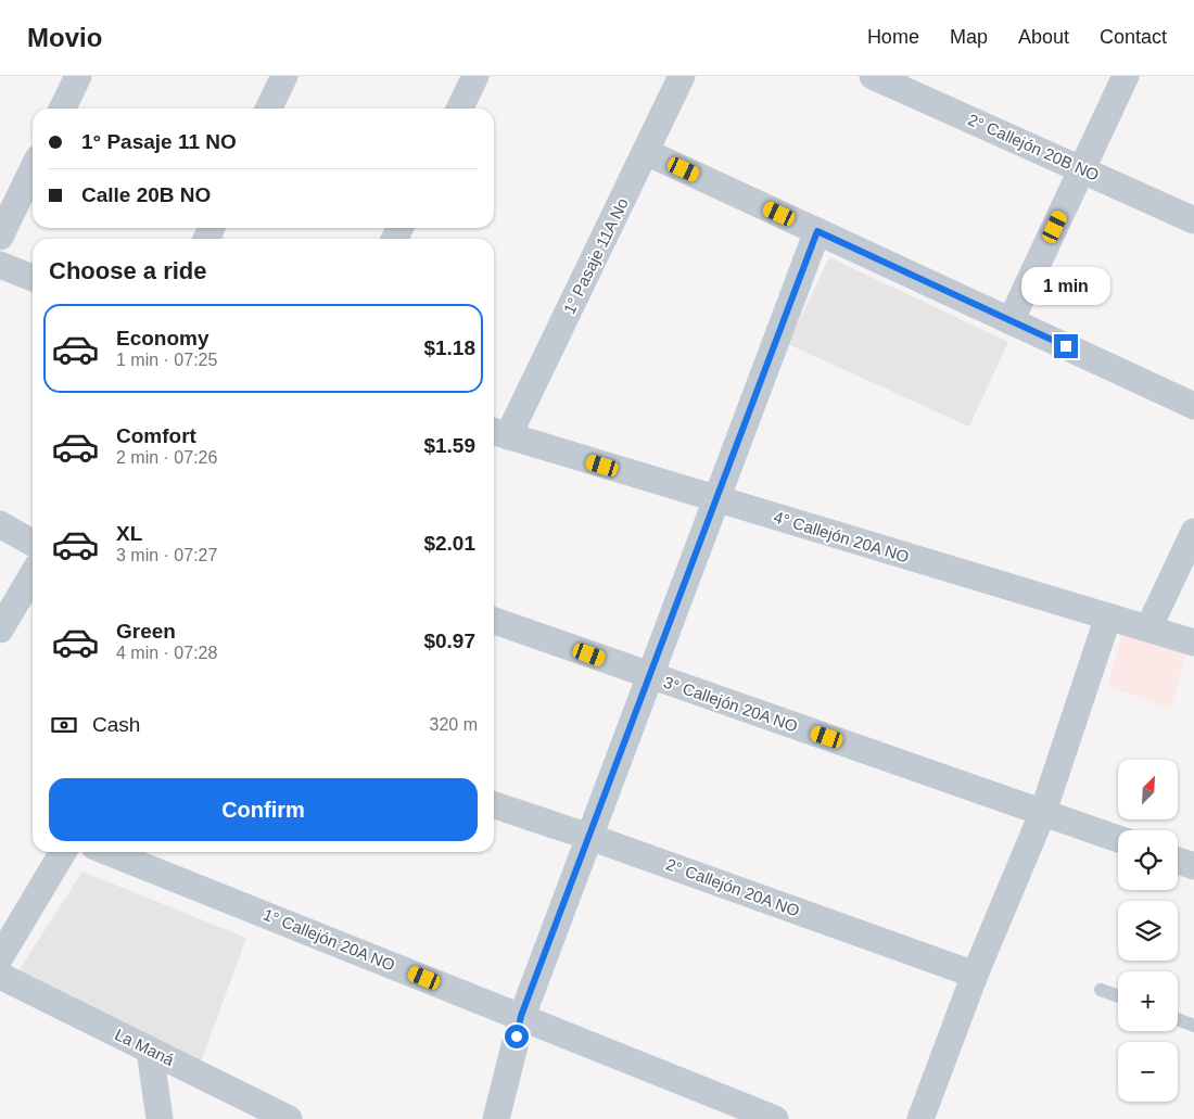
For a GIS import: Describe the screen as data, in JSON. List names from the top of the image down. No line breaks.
{"streets":{"street":["2° Callejón 20B NO","1° Pasaje 11A No","4° Callejón 20A NO","3° Callejón 20A NO","2° Callejón 20A NO","1° Callejón 20A NO","La Maná"]},"crossings":[["1° Pasaje 11A No","4° Callejón 20A NO"]],"north":"top right","page":{"header":"Movio","nav":["Home","Map","About","Contact"],"banner":["1° Pasaje 11 NO","Calle 20B NO"],"heading":"Choose a ride","bubble":"1 min","list":[{"name":"Economy","note":"1 min · 07:25","value":"$1.18"},{"name":"Comfort","note":"2 min · 07:26","value":"$1.59"},{"name":"XL","note":"3 min · 07:27","value":"$2.01"},{"name":"Green","note":"4 min · 07:28","value":"$0.97"}],"pay":["Cash","320 m"],"map_buttons":["+","−"],"buttons":"Confirm"}}
